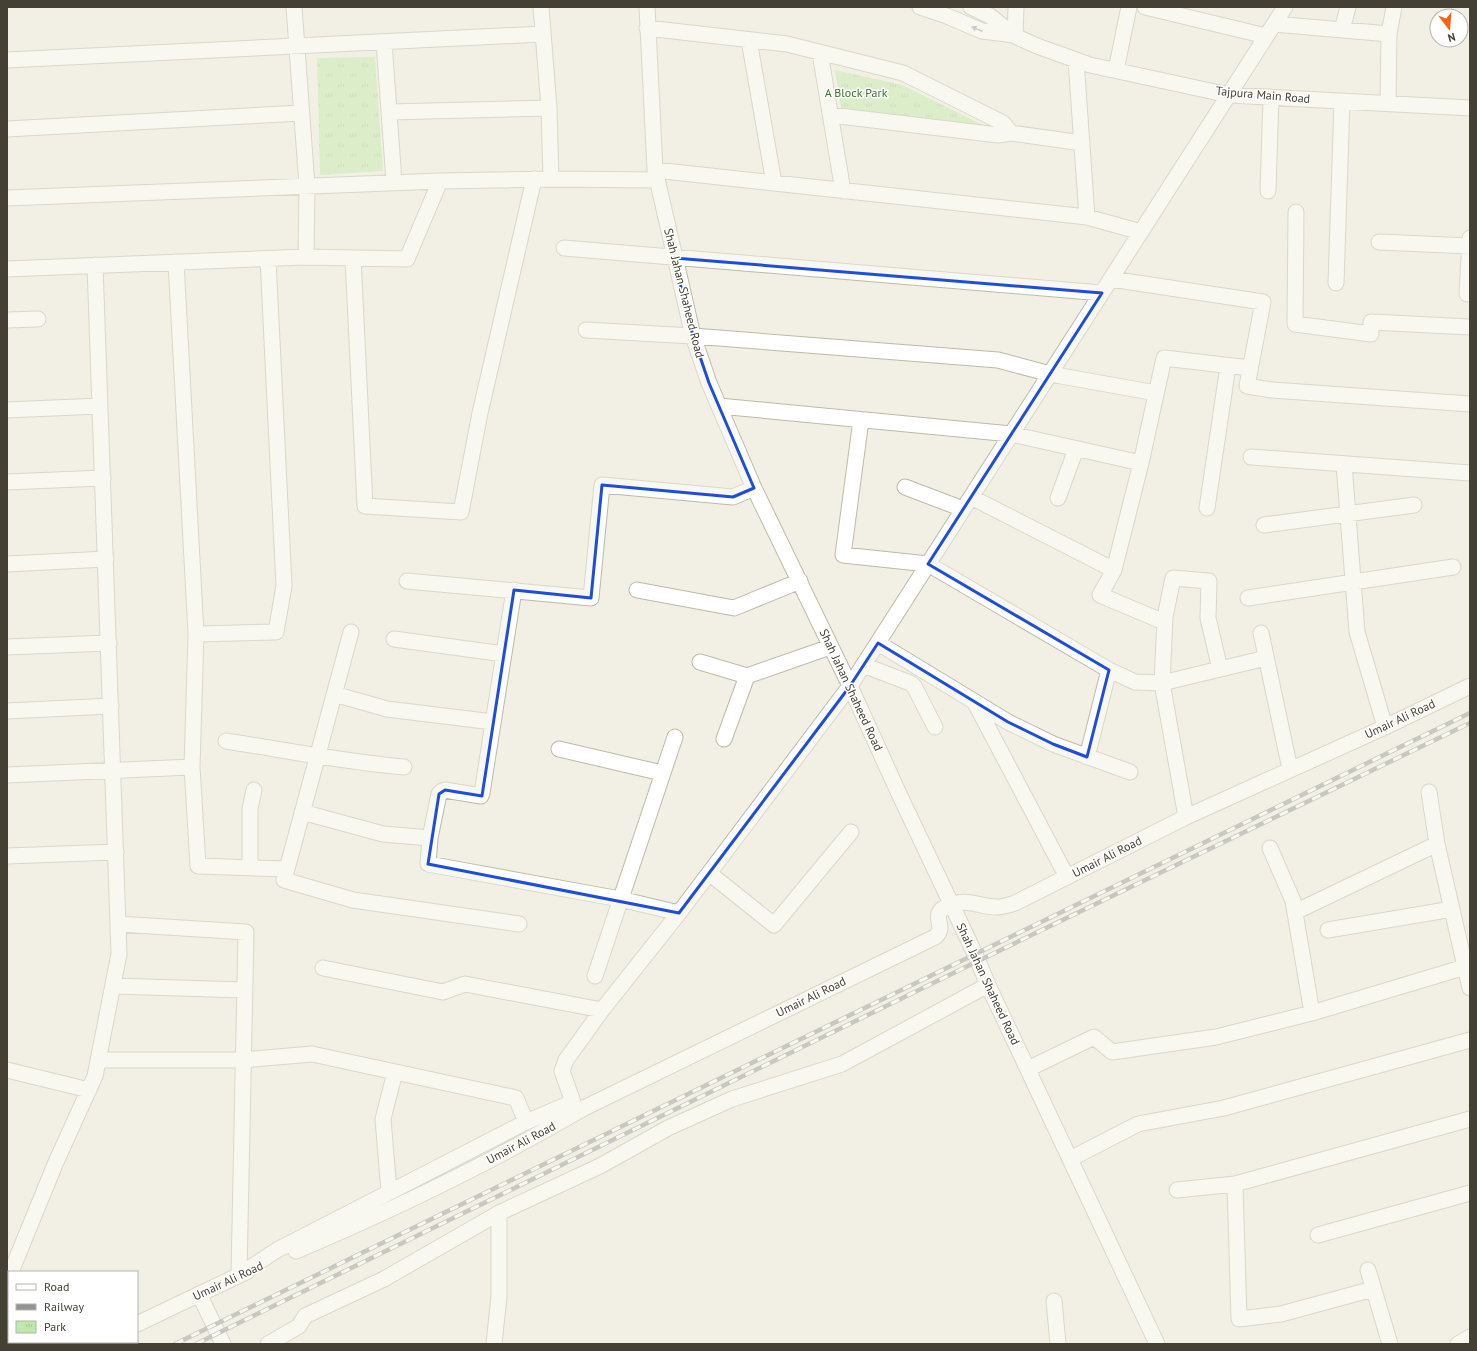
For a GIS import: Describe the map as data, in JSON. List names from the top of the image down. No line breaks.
{"streets":{"street":["Tajpura Main Road","Shah Jahan Shaheed Road","Umair Ali Road"]},"crossings":[["Shah Jahan Shaheed Road","Umair Ali Road"]],"parks":["A Block Park"],"legend":["Road","Railway","Park"],"north":"bottom"}
